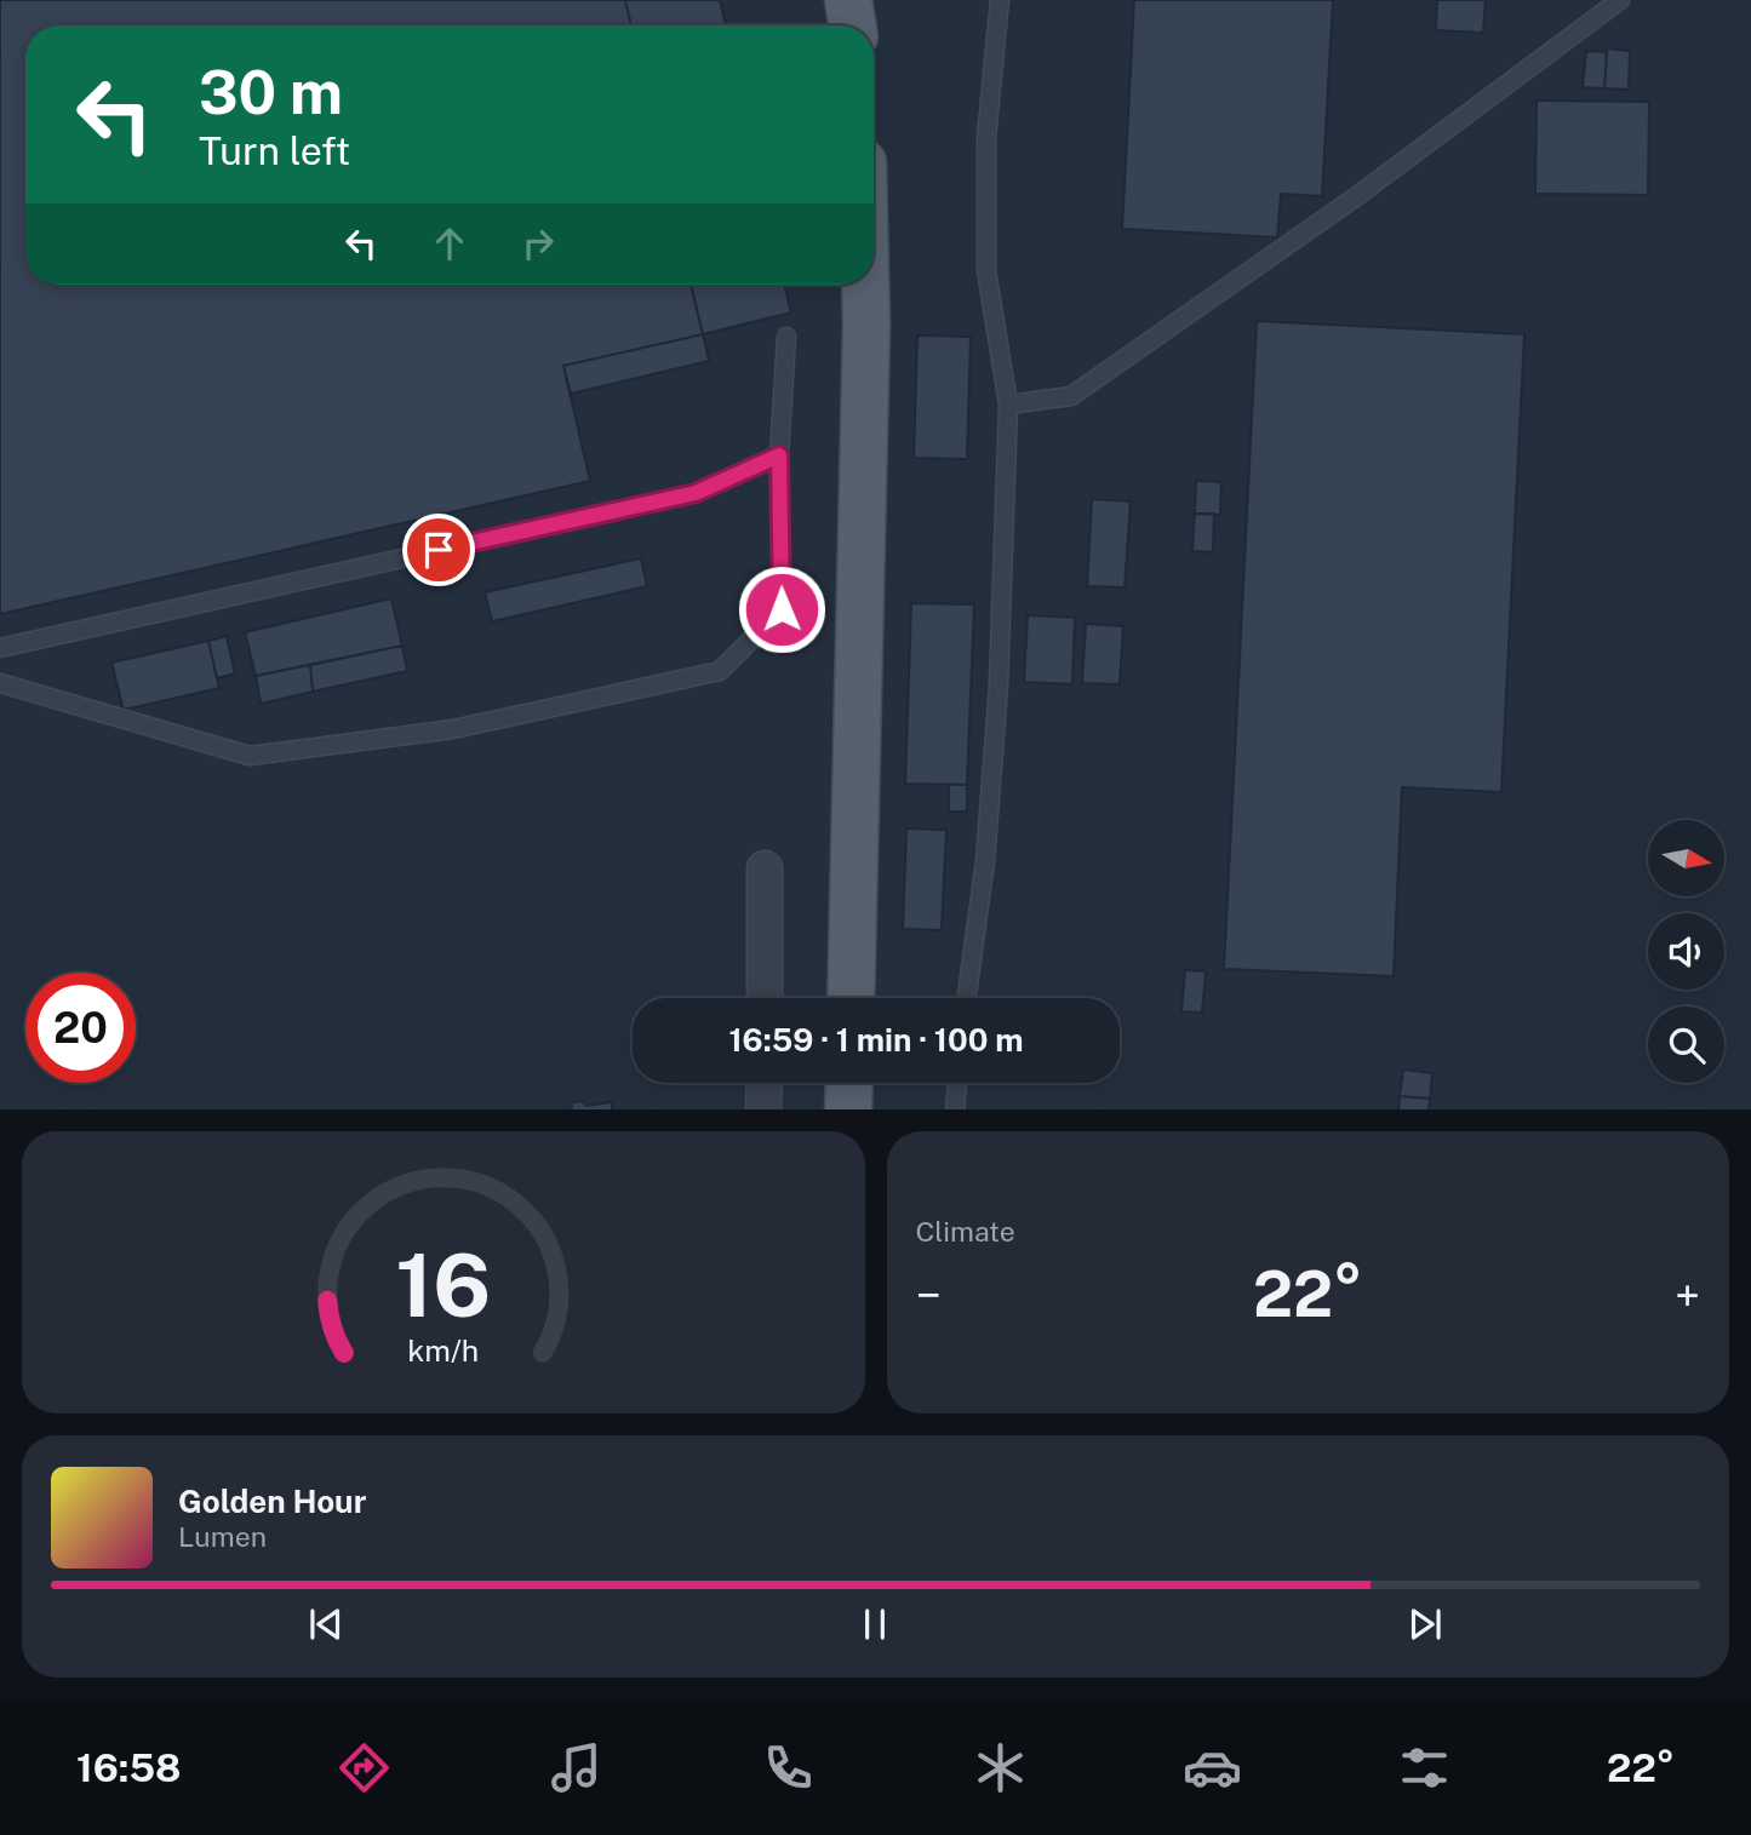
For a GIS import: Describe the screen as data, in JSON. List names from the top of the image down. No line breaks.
{"north":"right","page":{"turn":["30 m","Turn left"],"limit":"20","trip":"16:59 · 1 min · 100 m","tile":"Climate","heat":["−","22°","+"],"song":["Golden Hour","Lumen"],"tabs":["16:58","22°"],"gauge":["16","km/h"]}}
